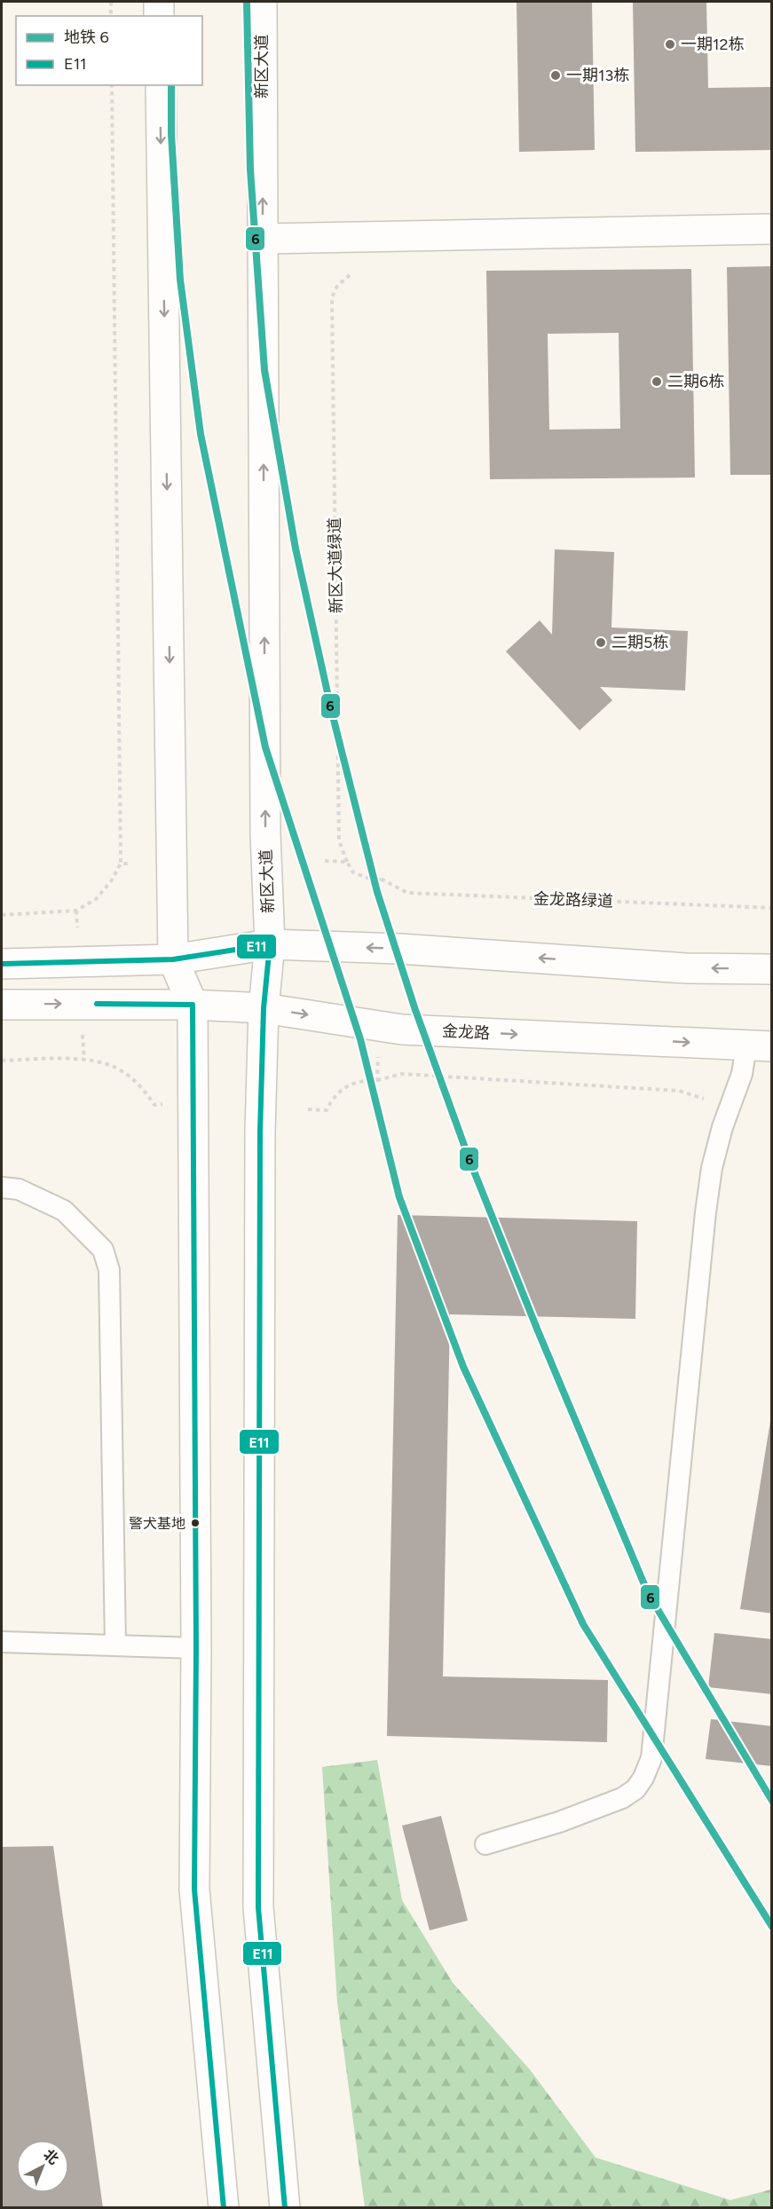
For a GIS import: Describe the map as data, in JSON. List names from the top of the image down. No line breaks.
{"streets":{"main road":["新区大道","金龙路"],"path":["新区大道绿道","金龙路绿道"]},"crossings":[["新区大道","金龙路"],["新区大道绿道","金龙路绿道"]],"places":["一期12栋","一期13栋","二期6栋","二期5栋","警犬基地"],"lines":["metro line 6","transit line E11"],"legend":["地铁 6","E11"],"north":"top right"}
